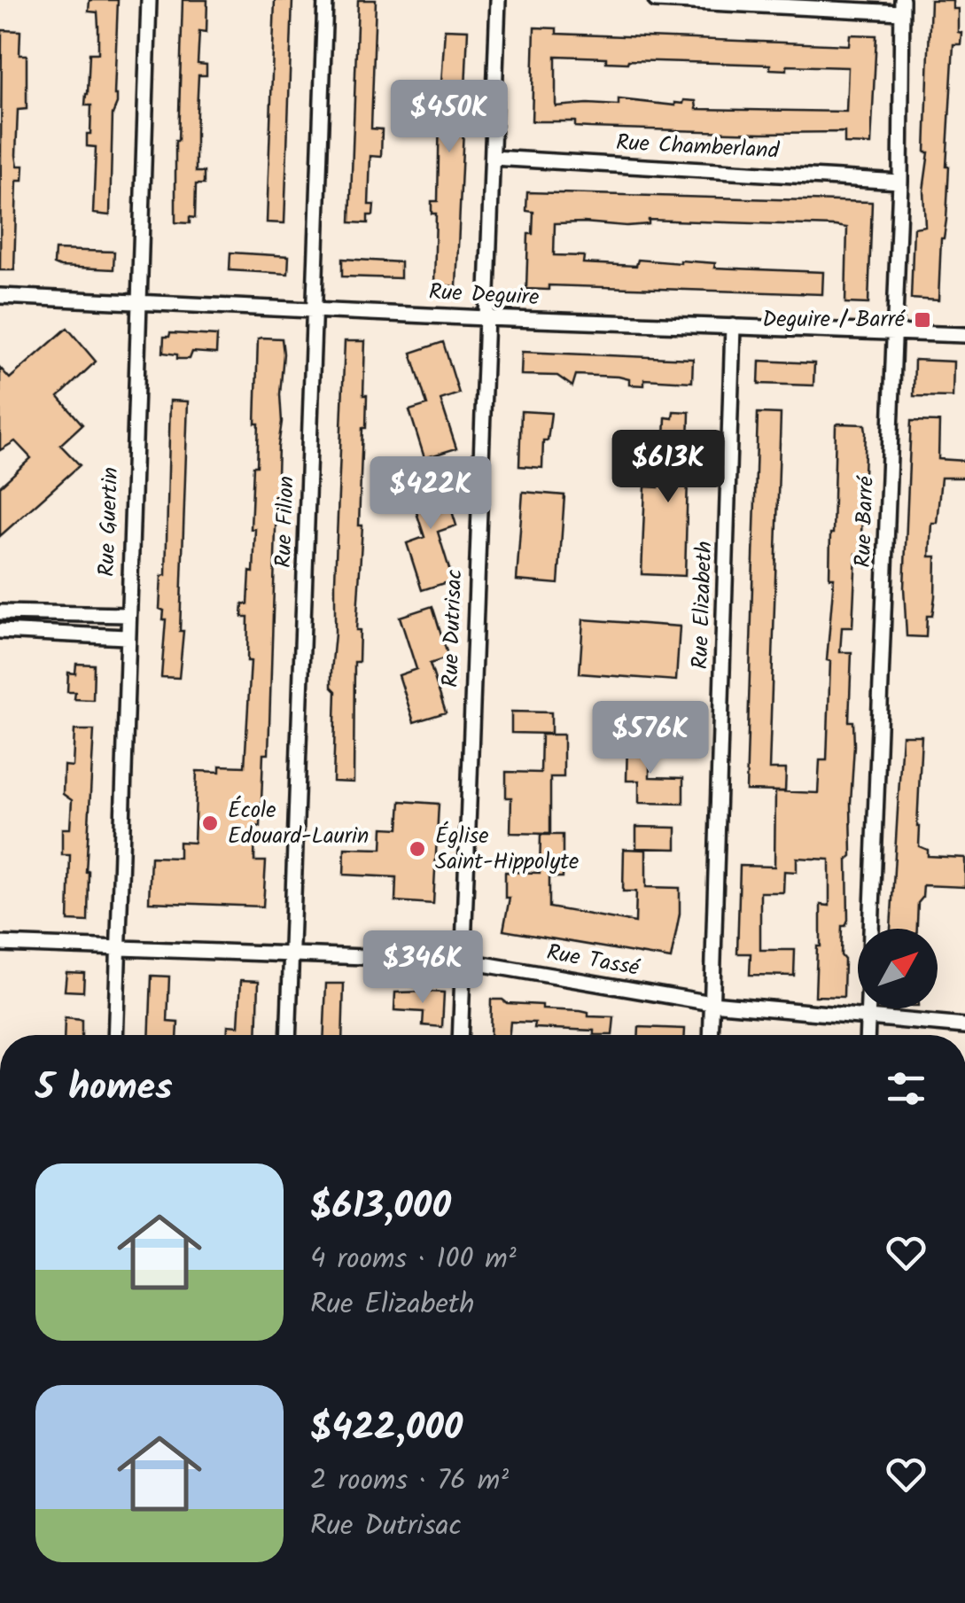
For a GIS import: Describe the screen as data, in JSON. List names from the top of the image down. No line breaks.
{"streets":{"street":["Rue Chamberland","Rue Deguire","Rue Guertin","Rue Filion","Rue Barré","Rue Elizabeth","Rue Dutrisac","Rue Tassé"]},"crossings":[["Rue Chamberland","Rue Barré"],["Rue Chamberland","Rue Dutrisac"],["Rue Deguire","Rue Guertin"],["Rue Deguire","Rue Filion"],["Rue Deguire","Rue Barré"],["Rue Deguire","Rue Elizabeth"],["Rue Deguire","Rue Dutrisac"],["Rue Guertin","Rue Tassé"],["Rue Filion","Rue Tassé"],["Rue Barré","Rue Tassé"],["Rue Elizabeth","Rue Tassé"],["Rue Dutrisac","Rue Tassé"]],"places":{"transit":["Deguire / Barré"],"other":["École Edouard-Laurin","Église Saint-Hippolyte"]},"north":"top right","page":{"price":["$450K","$613K","$422K","$576K","$346K"],"heading":"5 homes","list":[{"name":"$613,000","note":"4 rooms · 100 m² · Rue Elizabeth"},{"name":"$422,000","note":"2 rooms · 76 m² · Rue Dutrisac"}]}}
